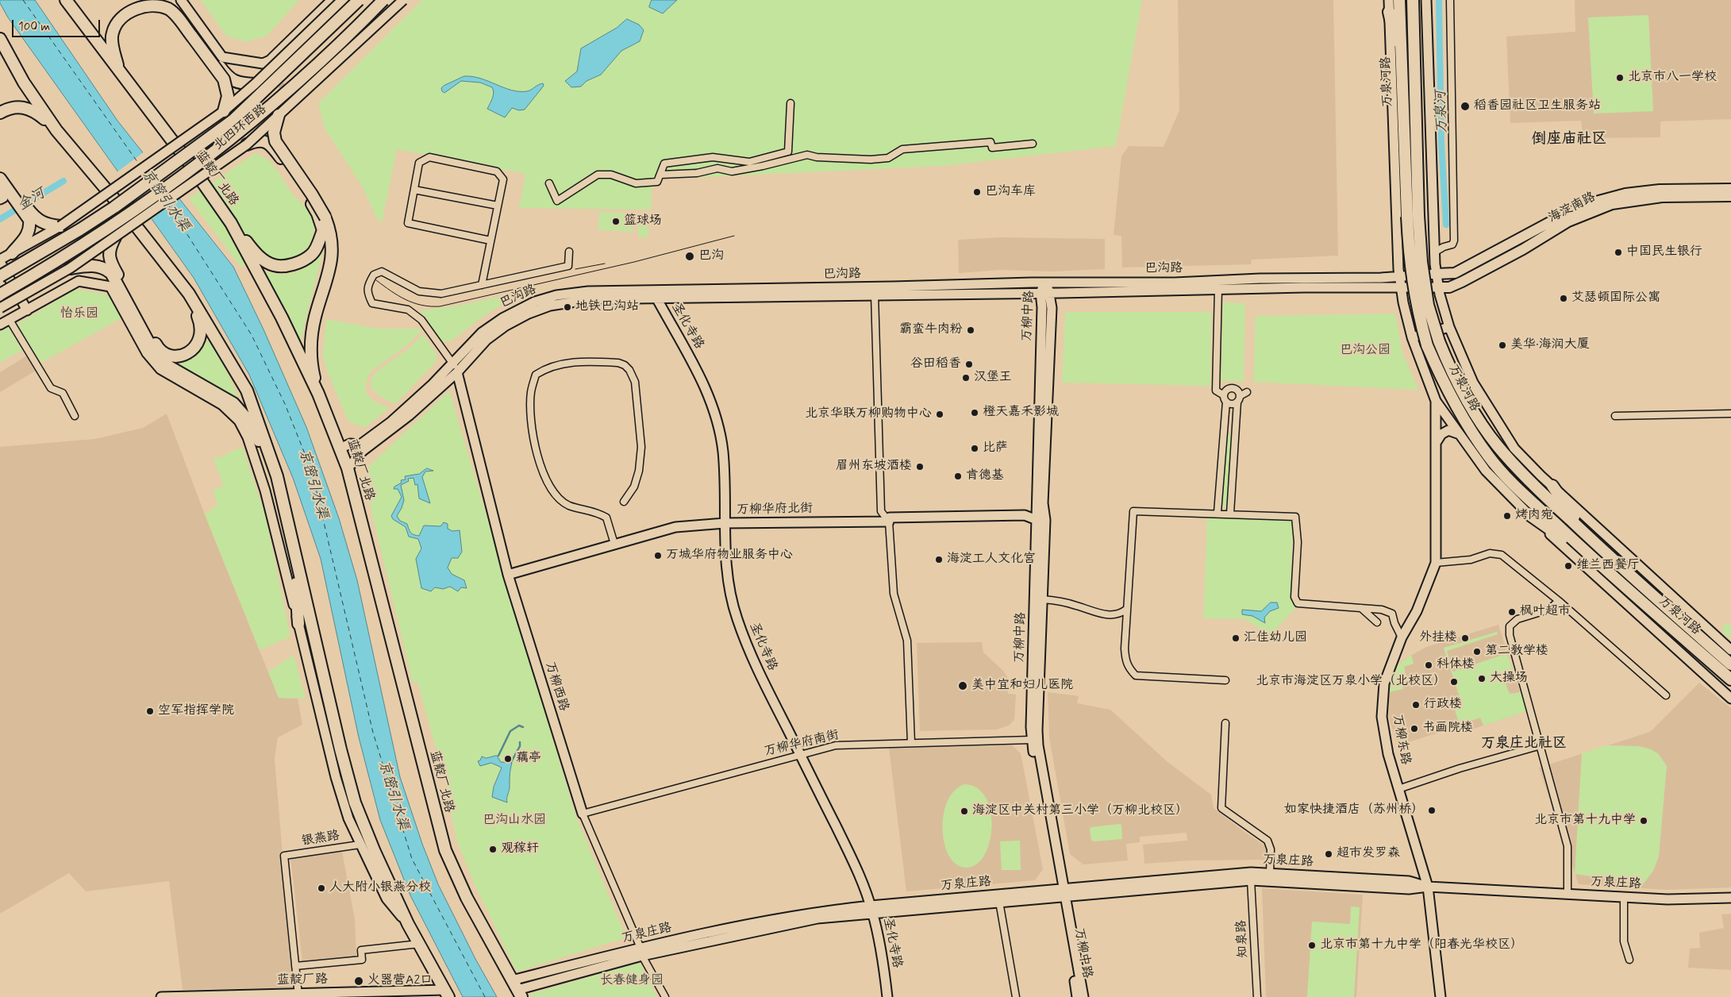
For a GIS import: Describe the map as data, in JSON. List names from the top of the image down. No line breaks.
{"streets":{"highway":["万泉河路","北四环西路","蓝靛厂北路"],"main road":["海淀南路"],"street":["巴沟路","万柳中路","圣化寺路","万柳华府北街","万柳西路","万柳东路","万柳华府南街","银燕路","万泉庄路","知泉路","蓝靛厂路"]},"crossings":[["万泉河路","海淀南路"],["万泉河路","巴沟路"],["万泉河路","万柳东路"],["蓝靛厂北路","巴沟路"],["蓝靛厂北路","万泉庄路"],["海淀南路","巴沟路"],["巴沟路","万柳中路"],["巴沟路","圣化寺路"],["巴沟路","万柳西路"],["万柳中路","万柳华府北街"],["万柳中路","万柳华府南街"],["万柳中路","万泉庄路"],["圣化寺路","万柳华府北街"],["圣化寺路","万柳华府南街"],["圣化寺路","万泉庄路"],["万柳华府北街","万柳西路"],["万柳西路","万柳华府南街"],["万柳西路","万泉庄路"],["万柳东路","万泉庄路"],["万泉庄路","知泉路"]],"districts":["倒座庙社区","万泉庄北社区"],"water":["万泉河","金河","京密引水渠"],"parks":["怡乐园","巴沟公园","巴沟山水园","长春健身园"],"places":["北京市八一学校","稻香园社区卫生服务站","巴沟车库","篮球场","中国民生银行","巴沟","艾瑟顿国际公寓","地铁巴沟站","霸蛮牛肉粉","美华·海润大厦","谷田稻香","汉堡王","橙天嘉禾影城","北京华联万柳购物中心","比萨","眉州东坡酒楼","肯德基","烤肉宛","万城华府物业服务中心","海淀工人文化宫","维兰西餐厅","枫叶超市","汇佳幼儿园","外挂楼","第二教学楼","科体楼","大操场","北京市海淀区万泉小学（北校区）","美中宜和妇儿医院","行政楼","空军指挥学院","书画院楼","藕亭","如家快捷酒店（苏州桥）","海淀区中关村第三小学（万柳北校区）","北京市第十九中学","观稼轩","超市发罗森","人大附小银燕分校","北京市第十九中学（阳春光华校区）","火器营A2口"],"scale_bar":"100 m"}
